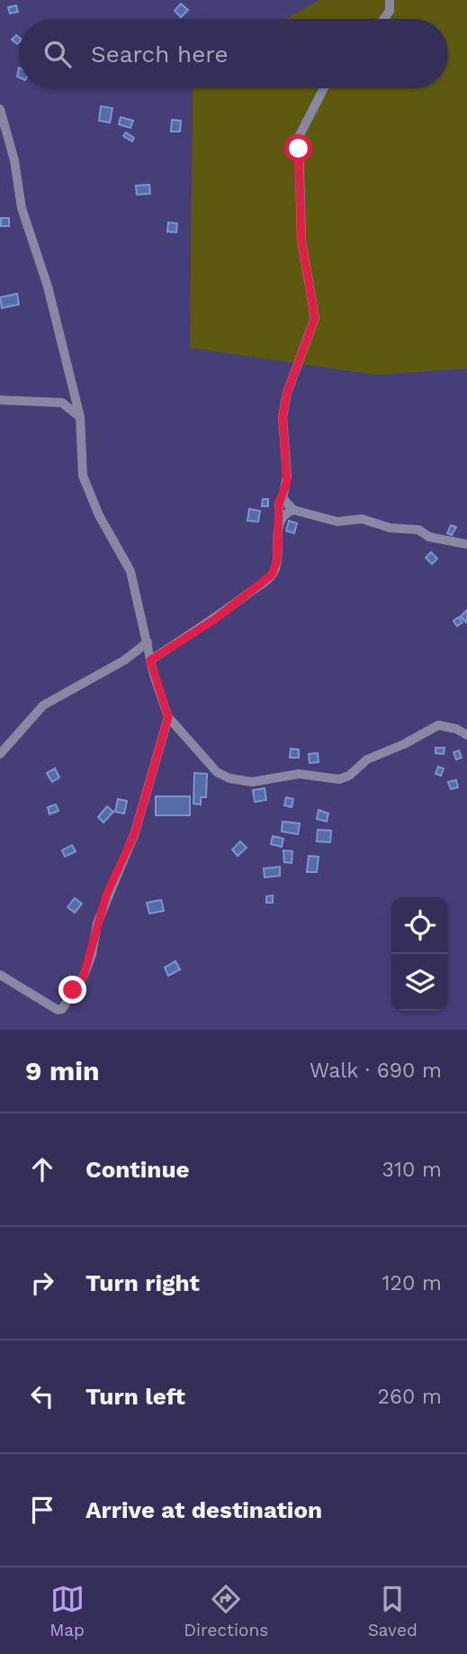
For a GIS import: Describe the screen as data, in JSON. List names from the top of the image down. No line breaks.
{"page":{"search":"Search here","heading":["9 min","Walk · 690 m"],"list":[["Continue","310 m"],["Turn right","120 m"],["Turn left","260 m"],"Arrive at destination"],"nav":["Map","Directions","Saved"]}}
